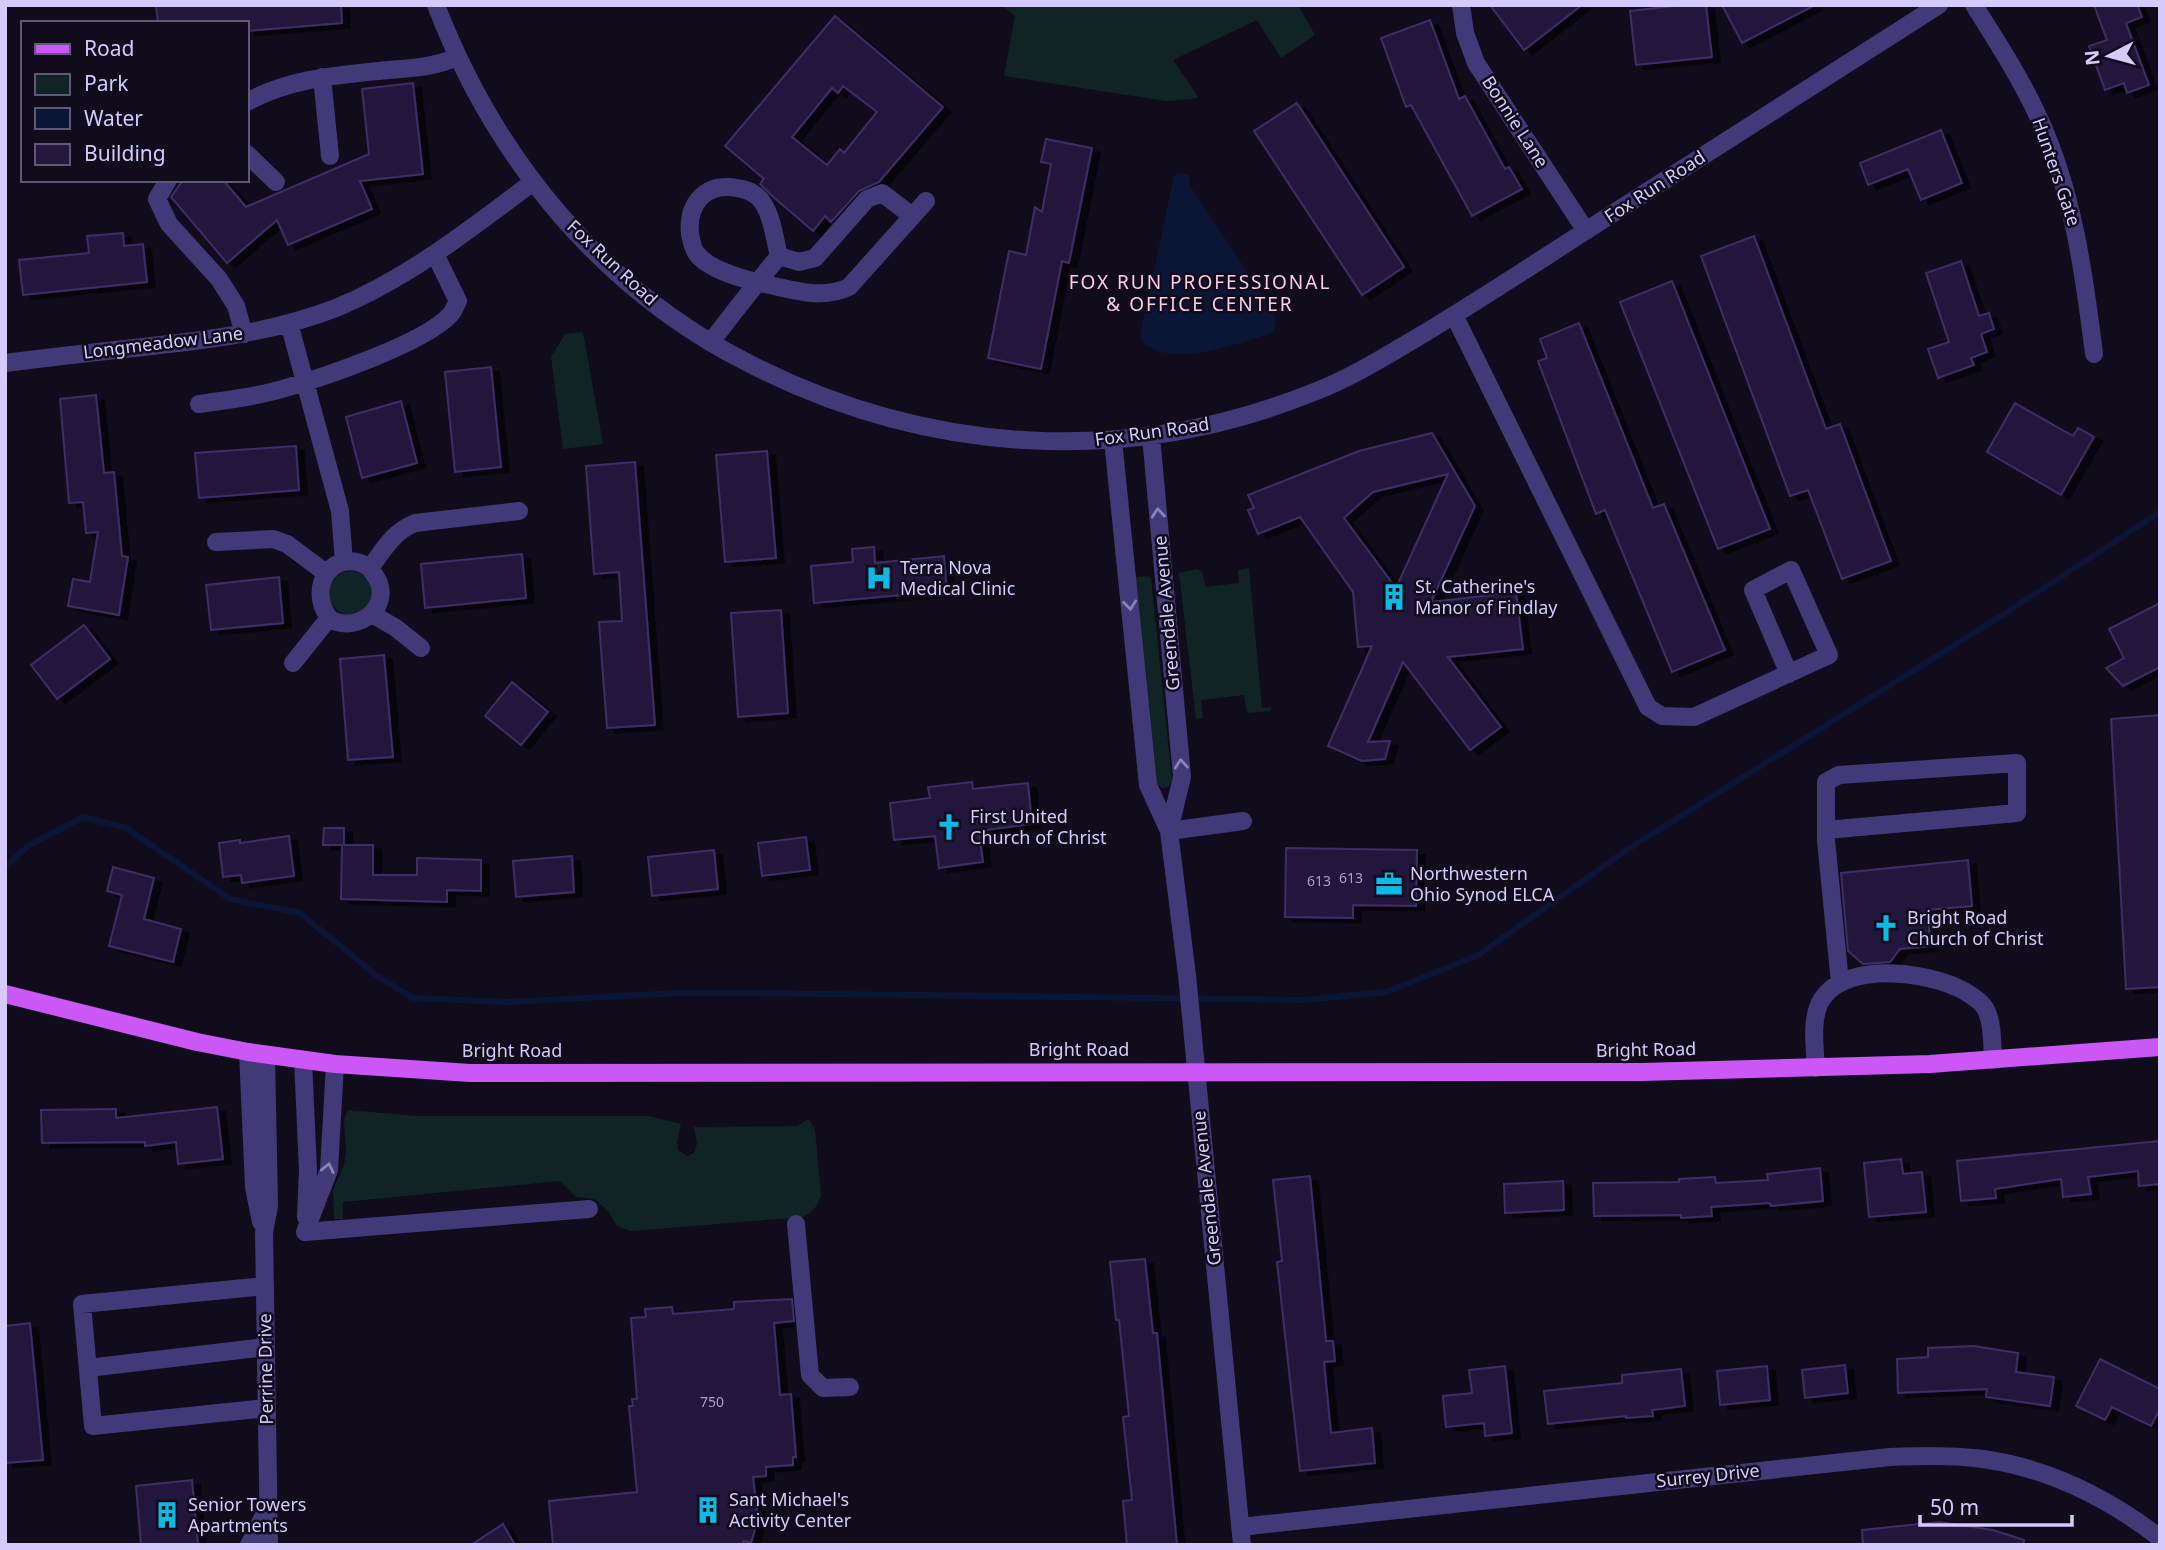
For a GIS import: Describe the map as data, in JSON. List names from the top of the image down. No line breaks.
{"streets":{"main road":["Bright Road"],"street":["Bonnie Lane","Hunters Gate","Fox Run Road","Longmeadow Lane","Greendale Avenue","Perrine Drive","Surrey Drive"]},"crossings":[["Bonnie Lane","Fox Run Road"],["Fox Run Road","Longmeadow Lane"],["Fox Run Road","Greendale Avenue"],["Greendale Avenue","Bright Road"],["Greendale Avenue","Surrey Drive"],["Bright Road","Perrine Drive"]],"districts":["FOX RUN PROFESSIONAL & OFFICE CENTER"],"places":{"hospital":["Terra Nova Medical Clinic"],"building":["St. Catherine's Manor of Findlay","Sant Michael's Activity Center","Senior Towers Apartments"],"church":["First United Church of Christ","Bright Road Church of Christ"],"office":["Northwestern Ohio Synod ELCA"]},"house_numbers":["613","613","750"],"legend":["Road","Park","Water","Building"],"scale_bar":"50 m","north":"left"}
